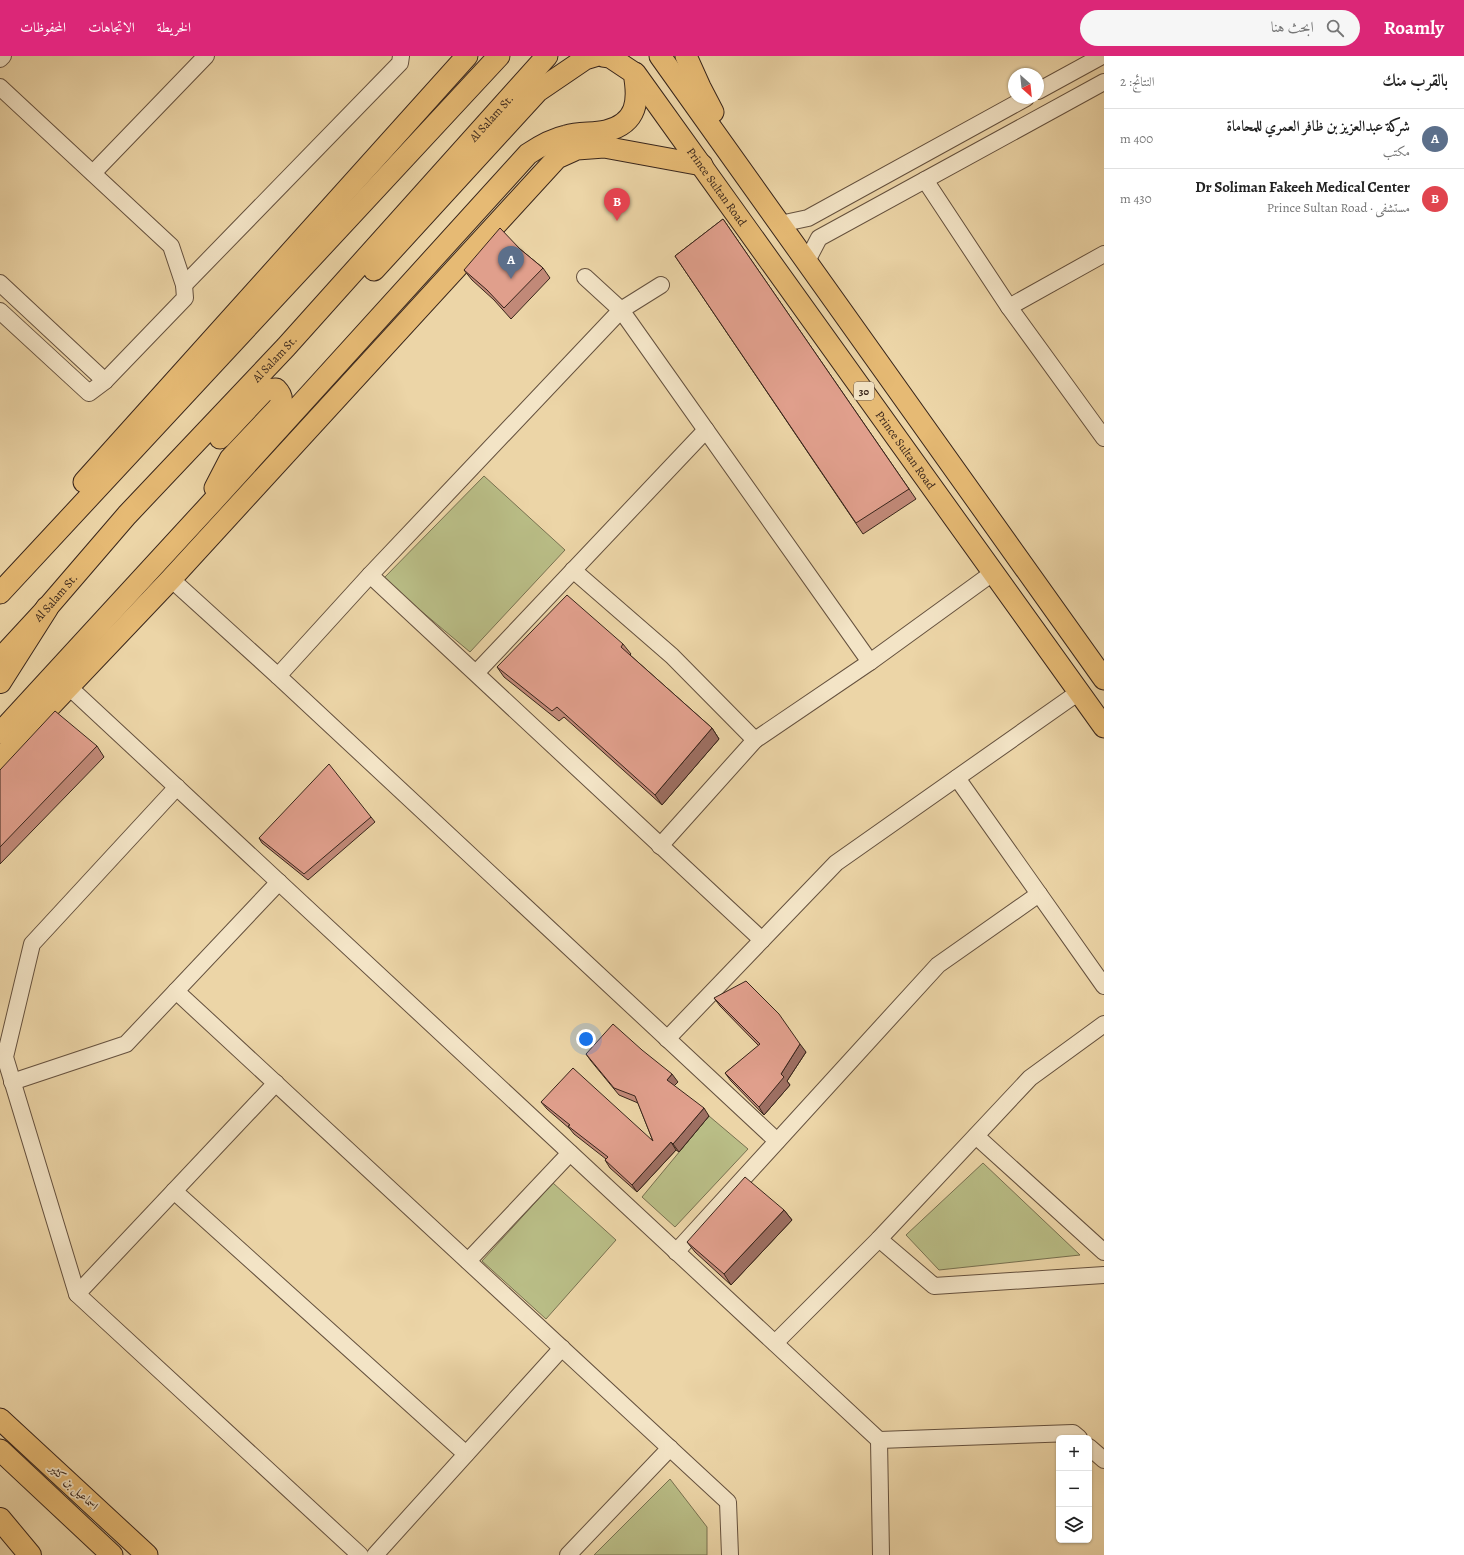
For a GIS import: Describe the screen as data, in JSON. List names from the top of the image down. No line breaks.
{"streets":{"main road":["Al Salam St.","Prince Sultan Road","30","اسماعيل بن كثير"]},"north":"bottom right","page":{"header":"Roamly","search":"ابحث هنا","nav":["الخريطة","الاتجاهات","المحفوظات"],"heading":["بالقرب منك","النتائج: 2"],"list":[{"mark":"A","name":"شركة عبدالعزيز بن ظافر العمري للمحاماة","note":"مكتب","value":"400 m"},{"mark":"B","name":"Dr Soliman Fakeeh Medical Center","note":"مستشفى · Prince Sultan Road","value":"430 m"}],"pins":["B","A"],"map_buttons":["+","−"]}}
